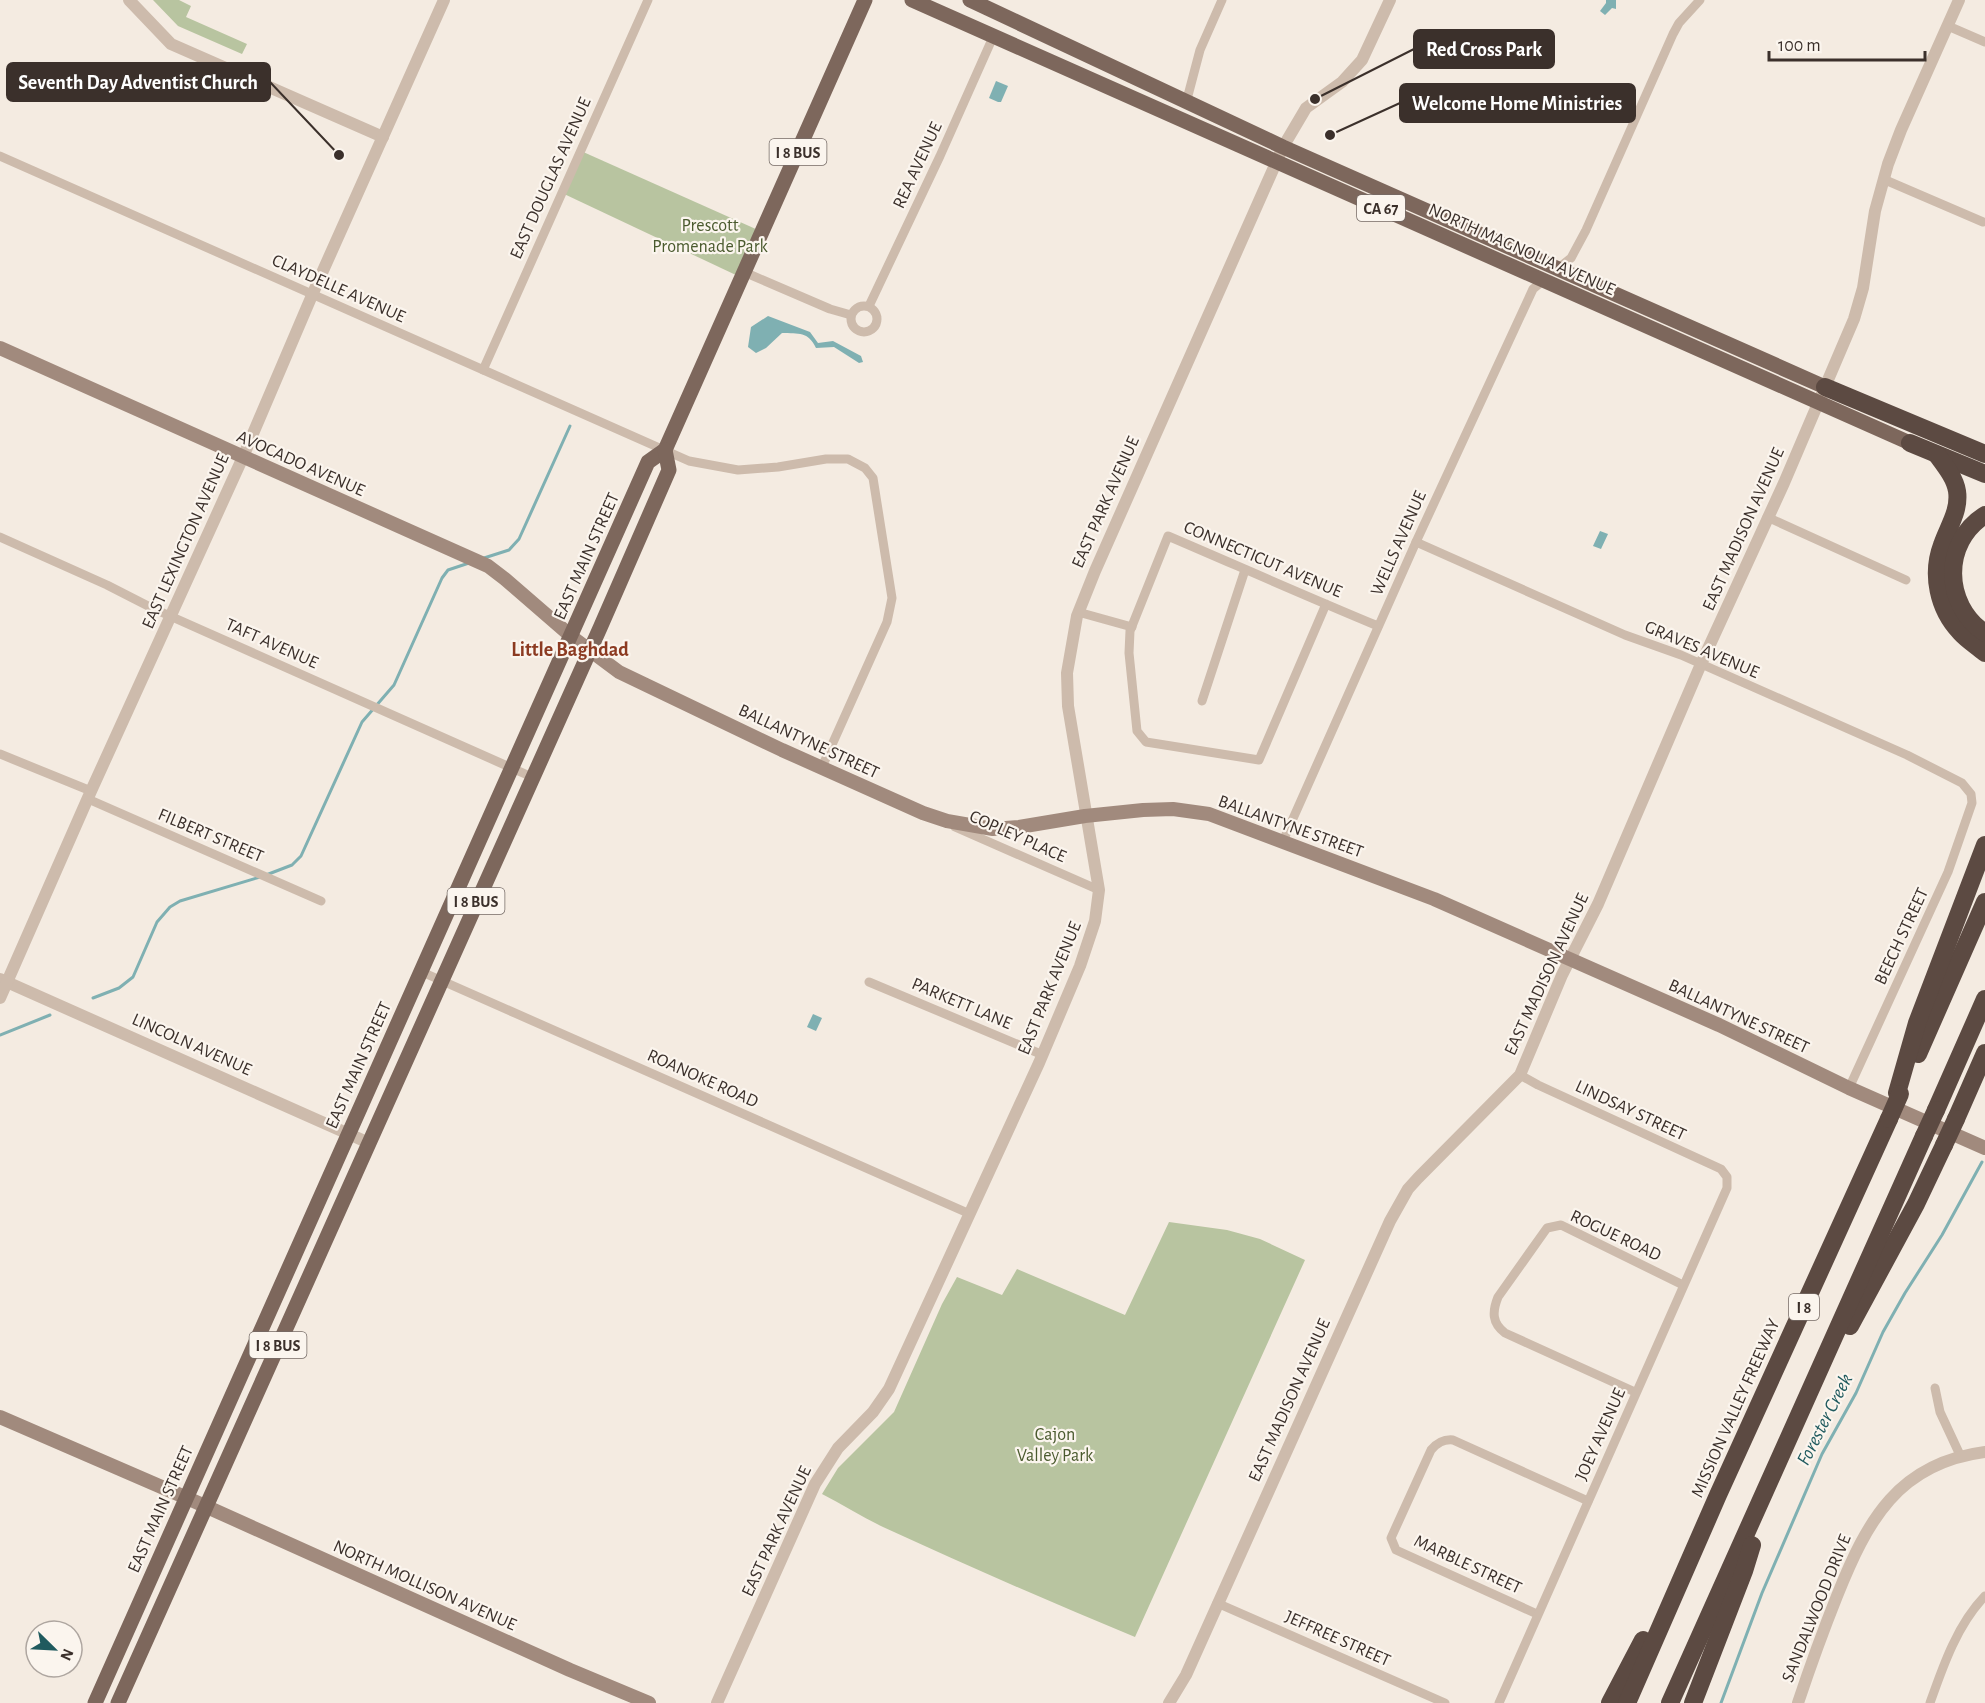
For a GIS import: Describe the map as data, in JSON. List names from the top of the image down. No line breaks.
{"streets":{"highway":["NORTH MAGNOLIA AVENUE","I 8","MISSION VALLEY FREEWAY"],"main road":["I 8 BUS","CA 67","AVOCADO AVENUE","EAST MAIN STREET","BALLANTYNE STREET","NORTH MOLLISON AVENUE"],"street":["REA AVENUE","EAST DOUGLAS AVENUE","CLAYDELLE AVENUE","EAST PARK AVENUE","EAST MADISON AVENUE","EAST LEXINGTON AVENUE","WELLS AVENUE","CONNECTICUT AVENUE","TAFT AVENUE","GRAVES AVENUE","FILBERT STREET","COPLEY PLACE","BEECH STREET","PARKETT LANE","LINCOLN AVENUE","ROANOKE ROAD","LINDSAY STREET","ROGUE ROAD","JOEY AVENUE","MARBLE STREET","SANDALWOOD DRIVE","JEFFREE STREET"]},"crossings":[["REA AVENUE","NORTH MAGNOLIA AVENUE"],["EAST DOUGLAS AVENUE","CLAYDELLE AVENUE"],["NORTH MAGNOLIA AVENUE","EAST PARK AVENUE"],["NORTH MAGNOLIA AVENUE","EAST MADISON AVENUE"],["NORTH MAGNOLIA AVENUE","WELLS AVENUE"],["CLAYDELLE AVENUE","EAST LEXINGTON AVENUE"],["CLAYDELLE AVENUE","EAST MAIN STREET"],["CLAYDELLE AVENUE","BALLANTYNE STREET"],["AVOCADO AVENUE","EAST LEXINGTON AVENUE"],["AVOCADO AVENUE","EAST MAIN STREET"],["AVOCADO AVENUE","BALLANTYNE STREET"],["EAST PARK AVENUE","BALLANTYNE STREET"],["EAST PARK AVENUE","COPLEY PLACE"],["EAST PARK AVENUE","PARKETT LANE"],["EAST PARK AVENUE","ROANOKE ROAD"],["EAST MADISON AVENUE","GRAVES AVENUE"],["EAST MADISON AVENUE","BALLANTYNE STREET"],["EAST MADISON AVENUE","LINDSAY STREET"],["EAST MADISON AVENUE","JEFFREE STREET"],["EAST LEXINGTON AVENUE","TAFT AVENUE"],["EAST LEXINGTON AVENUE","FILBERT STREET"],["EAST LEXINGTON AVENUE","LINCOLN AVENUE"],["WELLS AVENUE","CONNECTICUT AVENUE"],["WELLS AVENUE","GRAVES AVENUE"],["WELLS AVENUE","BALLANTYNE STREET"],["EAST MAIN STREET","TAFT AVENUE"],["EAST MAIN STREET","BALLANTYNE STREET"],["EAST MAIN STREET","LINCOLN AVENUE"],["EAST MAIN STREET","ROANOKE ROAD"],["EAST MAIN STREET","NORTH MOLLISON AVENUE"],["GRAVES AVENUE","BEECH STREET"],["BALLANTYNE STREET","COPLEY PLACE"],["BALLANTYNE STREET","BEECH STREET"],["LINDSAY STREET","JOEY AVENUE"],["ROGUE ROAD","JOEY AVENUE"],["JOEY AVENUE","MARBLE STREET"]],"districts":["Little Baghdad"],"water":["Forester Creek"],"parks":["Prescott Promenade Park","Cajon Valley Park"],"places":["Red Cross Park","Welcome Home Ministries","Seventh Day Adventist Church"],"scale_bar":"100 m","north":"bottom right"}
